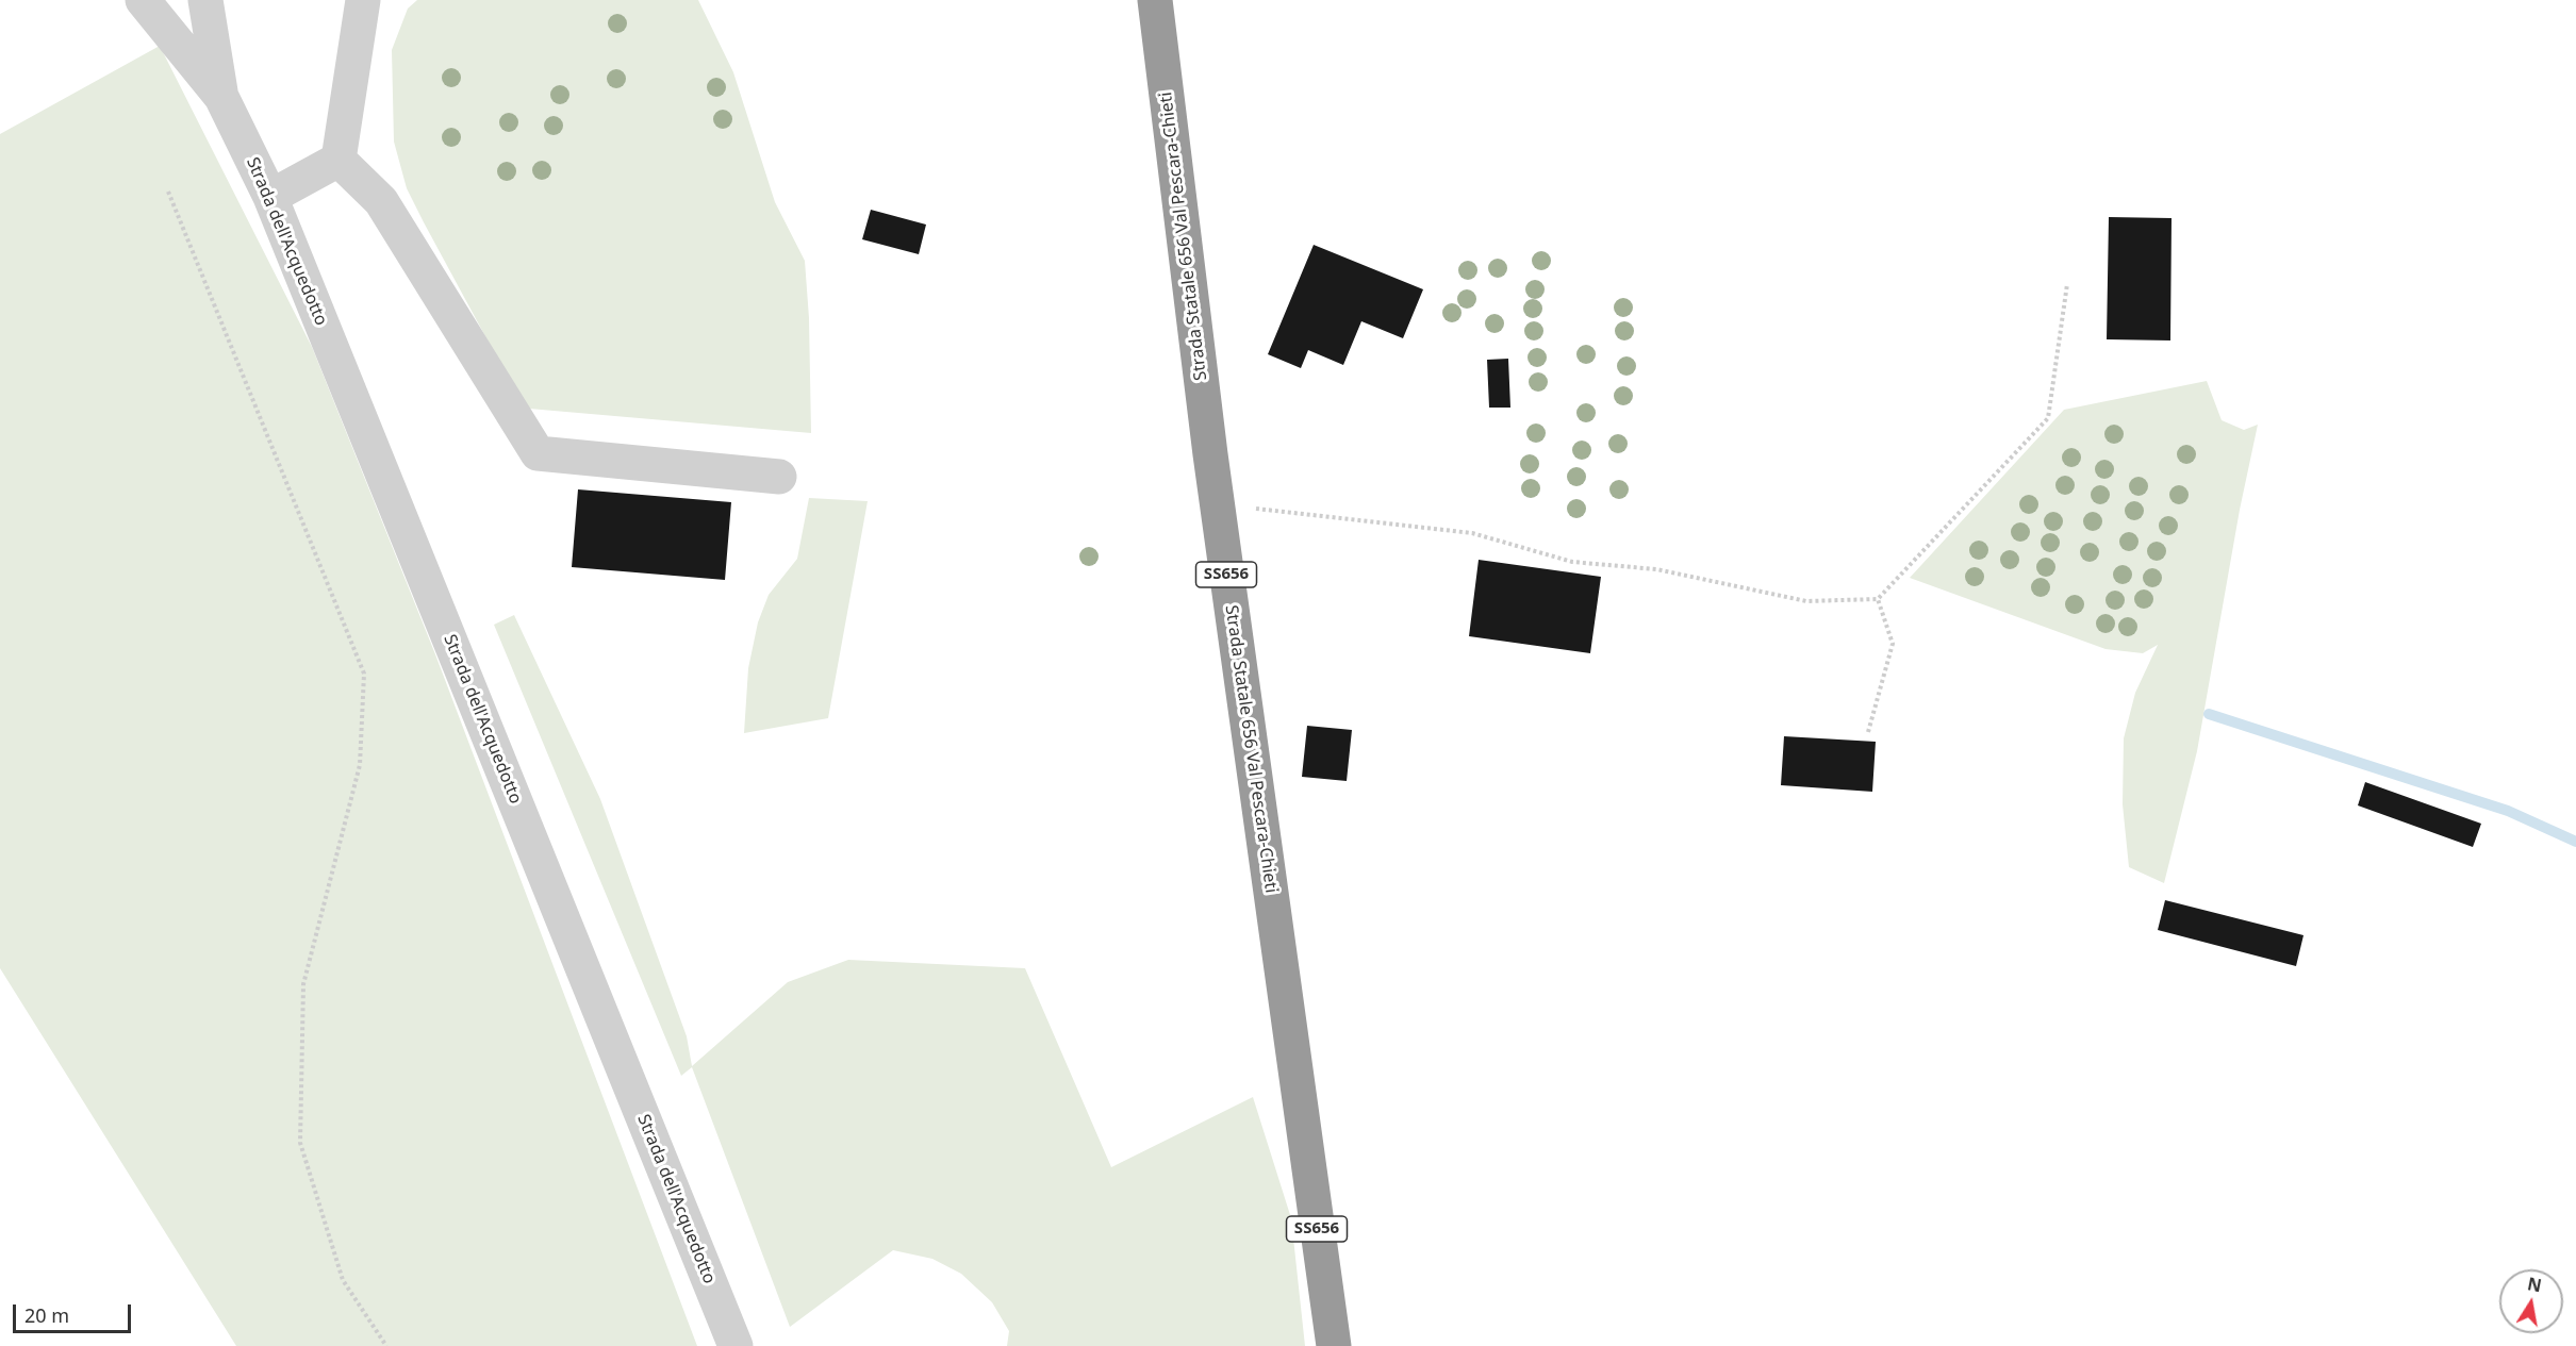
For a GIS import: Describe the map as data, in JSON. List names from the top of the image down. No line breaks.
{"streets":{"highway":["Strada Statale 656 Val Pescara-Chieti","SS656"],"street":["Strada dell'Acquedotto"]},"scale_bar":"20 m","north":"top"}
